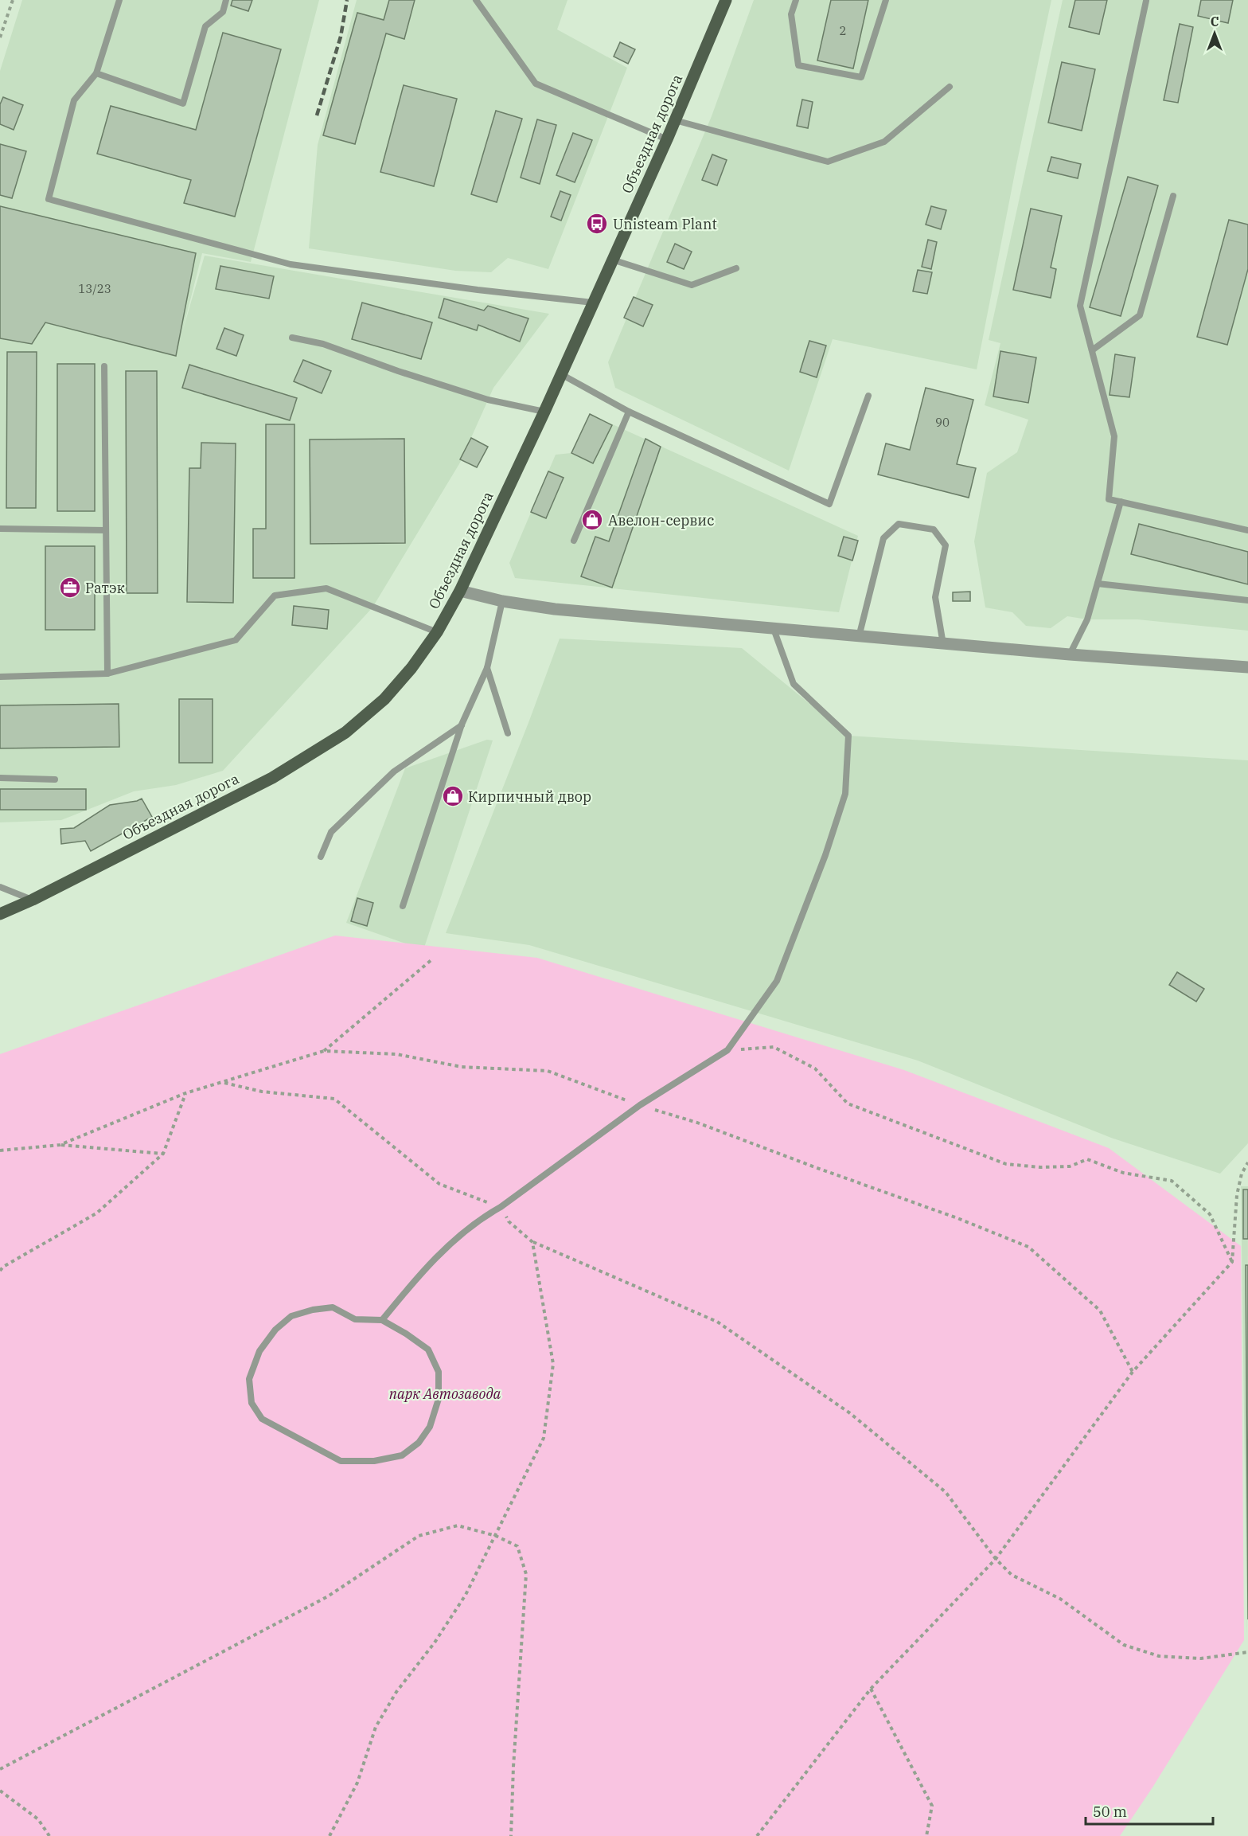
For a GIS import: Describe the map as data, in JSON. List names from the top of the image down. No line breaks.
{"streets":{"main road":["Объездная дорога"]},"parks":["парк Автозавода"],"places":{"bus stop":["Unisteam Plant"],"shop":["Авелон-сервис","Кирпичный двор"],"office":["Ратэк"]},"house_numbers":["2","13/23","90"],"scale_bar":"50 m","north":"top"}
